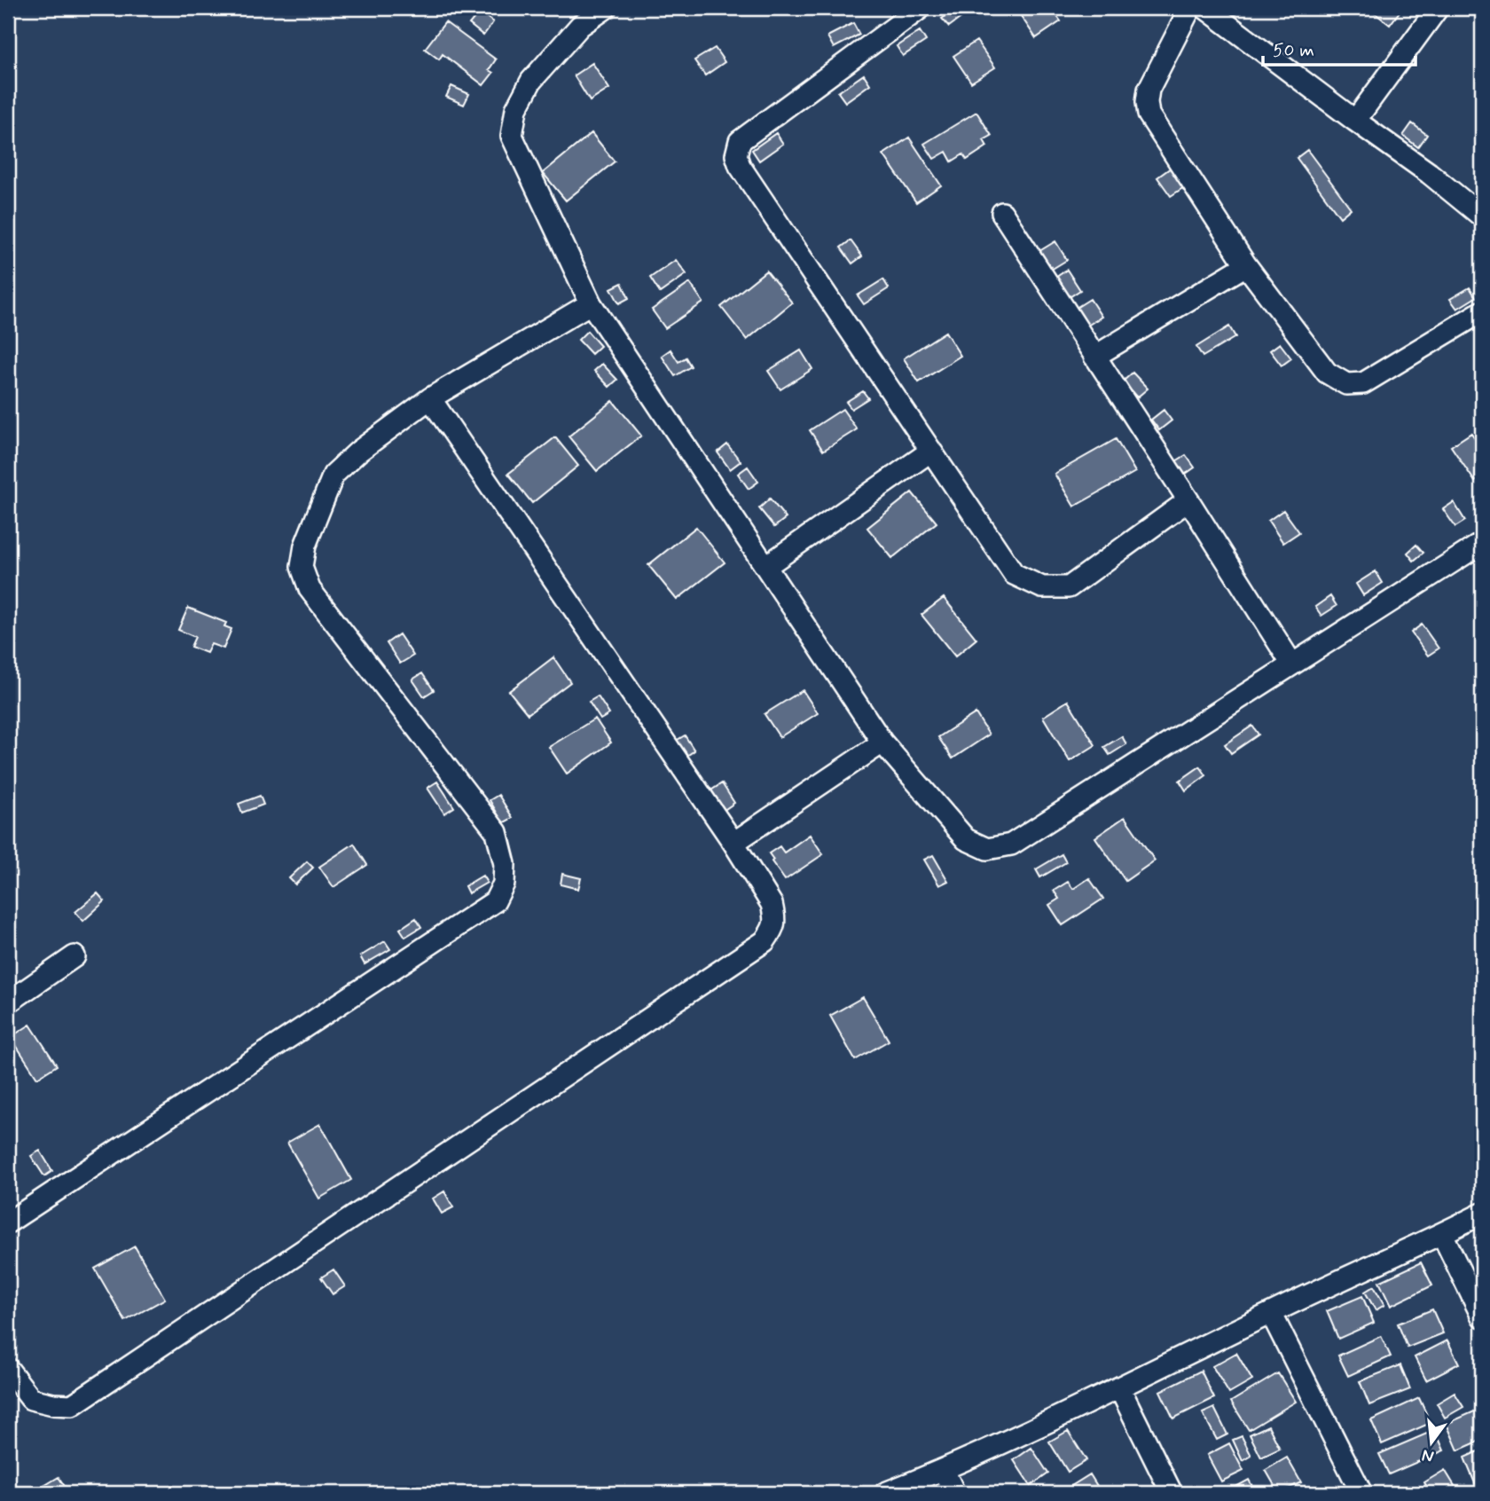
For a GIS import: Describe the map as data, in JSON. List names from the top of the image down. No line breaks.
{"scale_bar":"50 m","north":"bottom"}
